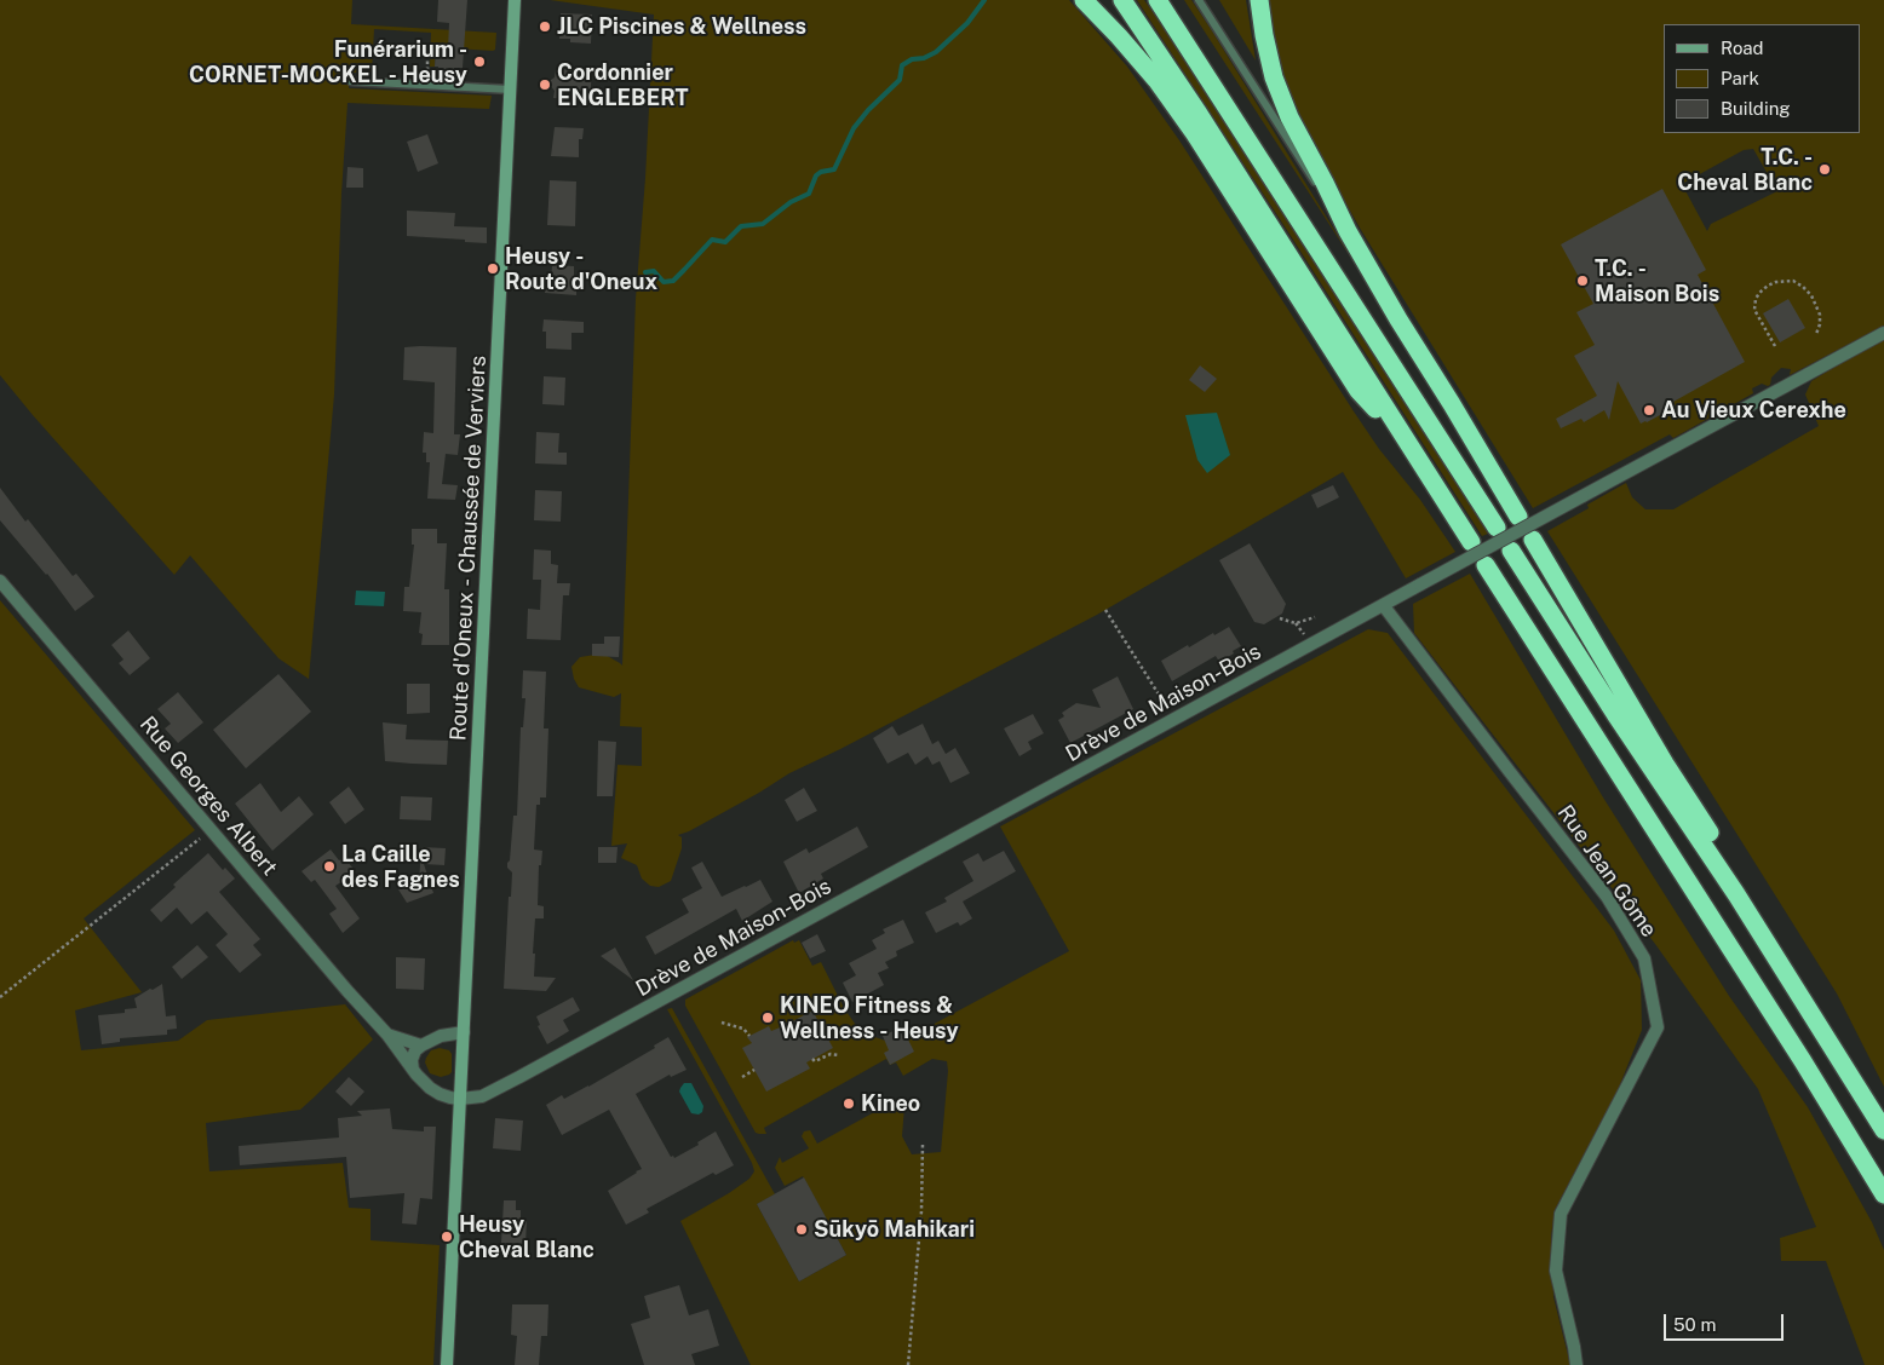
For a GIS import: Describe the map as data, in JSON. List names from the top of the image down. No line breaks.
{"streets":{"main road":["Route d'Oneux - Chaussée de Verviers"],"street":["Drève de Maison-Bois","Rue Georges Albert","Rue Jean Gôme"]},"crossings":[["Route d'Oneux - Chaussée de Verviers","Drève de Maison-Bois"],["Route d'Oneux - Chaussée de Verviers","Rue Georges Albert"],["Drève de Maison-Bois","Rue Georges Albert"],["Drève de Maison-Bois","Rue Jean Gôme"]],"places":["JLC Piscines & Wellness","Funérarium - CORNET-MOCKEL - Heusy","Cordonnier ENGLEBERT","T.C. - Cheval Blanc","Heusy - Route d'Oneux","T.C. - Maison Bois","Au Vieux Cerexhe","La Caille des Fagnes","KINEO Fitness & Wellness - Heusy","Kineo","Sūkyō Mahikari","Heusy Cheval Blanc"],"legend":["Road","Park","Building"],"scale_bar":"50 m"}
